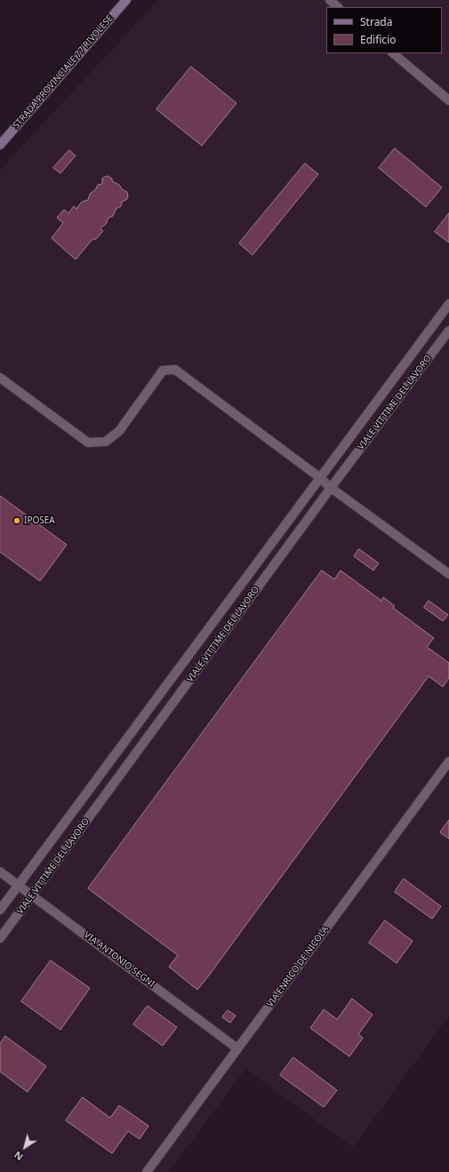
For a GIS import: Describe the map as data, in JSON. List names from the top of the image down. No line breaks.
{"streets":{"main road":["STRADA PROVINCIALE 77 RIVOLESE"],"street":["VIALE VITTIME DEL LAVORO","VIA ANTONIO SEGNI","VIA ENRICO DE NICOLA"]},"crossings":[["VIALE VITTIME DEL LAVORO","VIA ANTONIO SEGNI"],["VIA ANTONIO SEGNI","VIA ENRICO DE NICOLA"]],"places":["IPOSEA"],"legend":["Strada","Edificio"],"north":"bottom left"}
